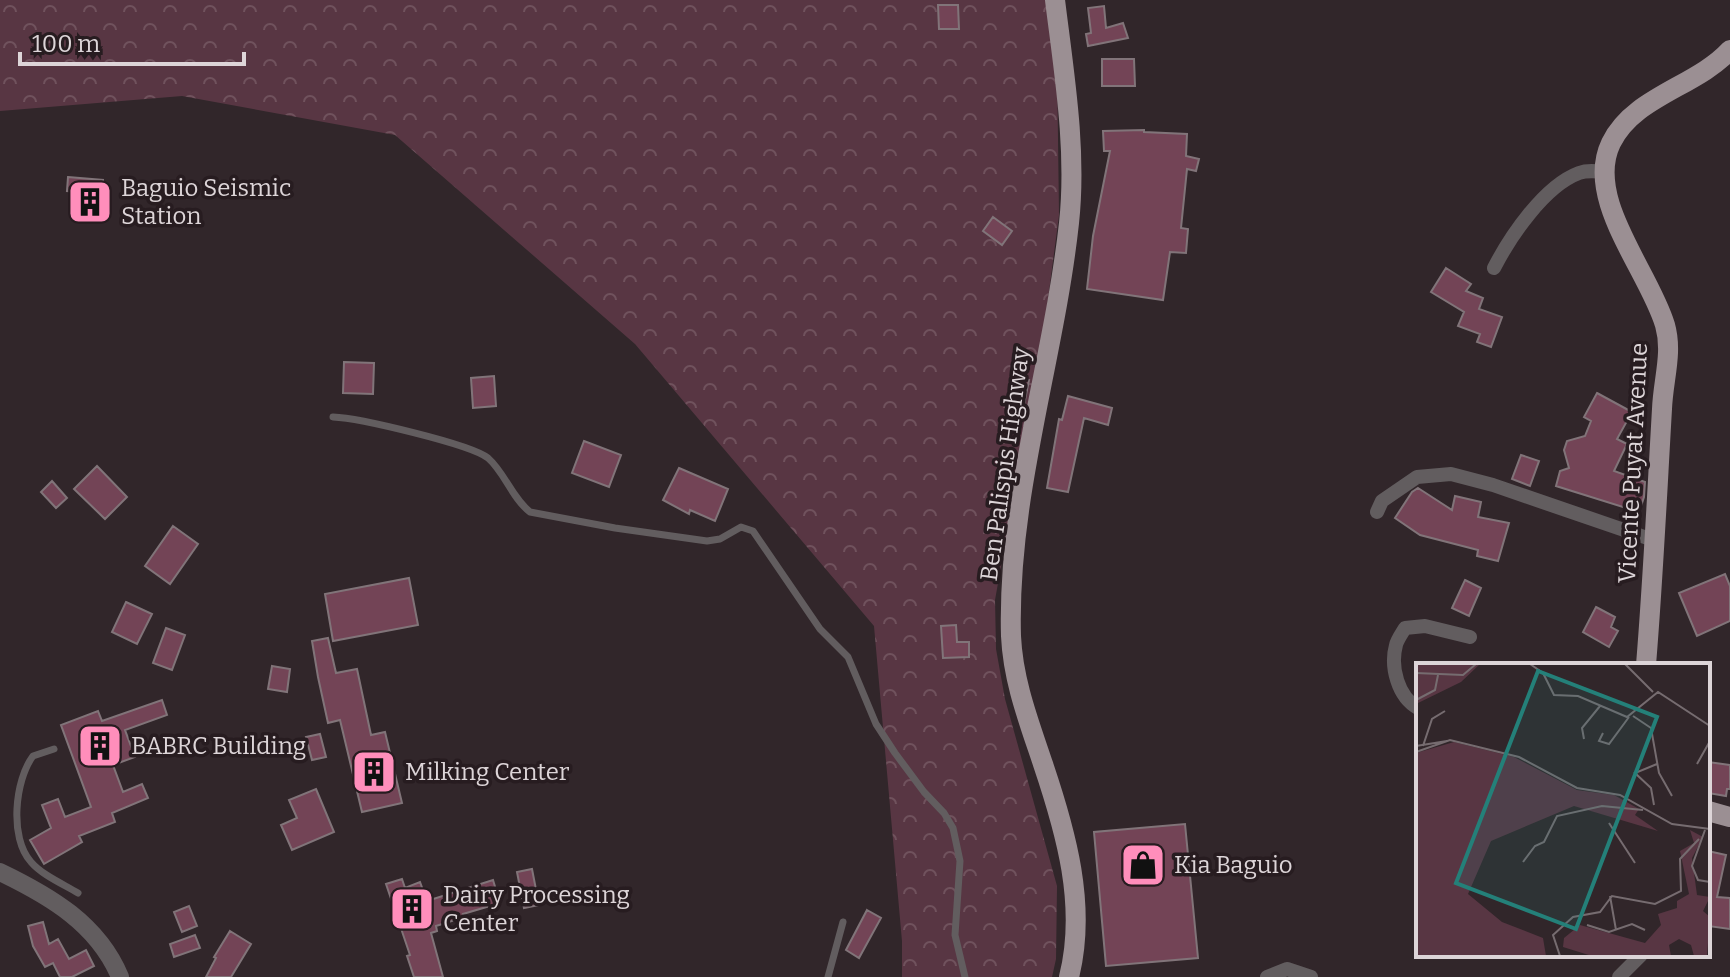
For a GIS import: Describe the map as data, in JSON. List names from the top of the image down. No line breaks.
{"streets":{"main road":["Vicente Puyat Avenue","Ben Palispis Highway"]},"places":{"building":["Baguio Seismic Station","BABRC Building","Milking Center","Dairy Processing Center"],"shop":["Kia Baguio"]},"scale_bar":"100 m"}
